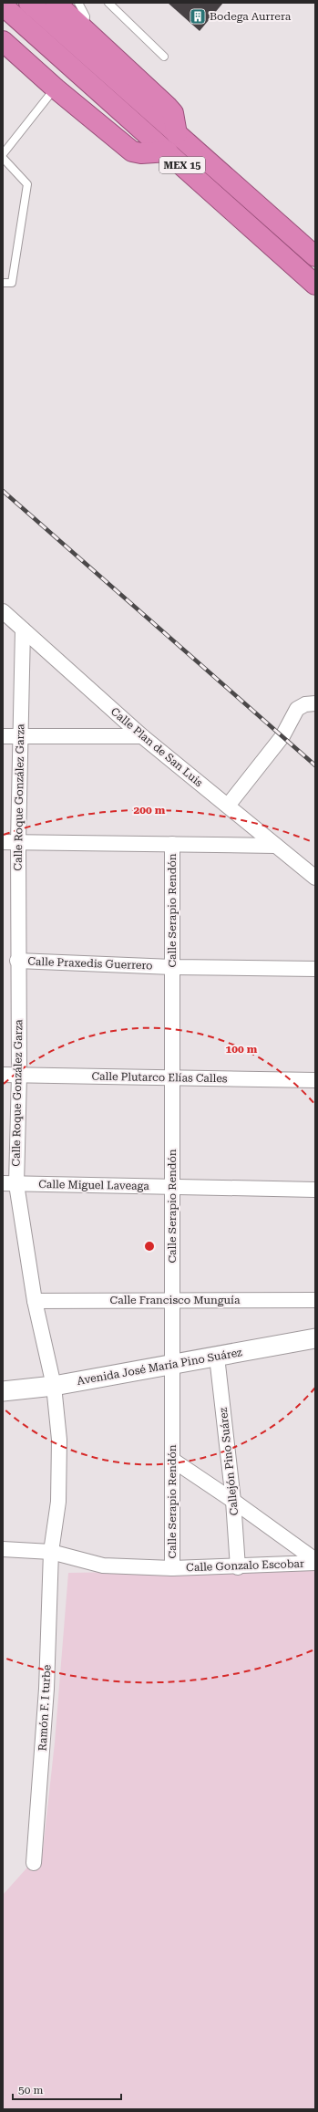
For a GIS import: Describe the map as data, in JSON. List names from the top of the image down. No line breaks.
{"streets":{"highway":["MEX 15"],"street":["Calle Plan de San Luis","Calle Roque González Garza","Calle Serapio Rendón","Calle Praxedis Guerrero","Calle Plutarco Elías Calles","Calle Miguel Laveaga","Calle Francisco Munguía","Avenida José María Pino Suárez","Callejón Pino Suárez","Calle Gonzalo Escobar","Ramón F. I turbe"]},"crossings":[["Calle Plan de San Luis","Calle Roque González Garza"],["Calle Roque González Garza","Calle Praxedis Guerrero"],["Calle Roque González Garza","Calle Plutarco Elías Calles"],["Calle Roque González Garza","Calle Miguel Laveaga"],["Calle Roque González Garza","Calle Francisco Munguía"],["Calle Roque González Garza","Avenida José María Pino Suárez"],["Calle Roque González Garza","Calle Gonzalo Escobar"],["Calle Roque González Garza","Ramón F. I turbe"],["Calle Serapio Rendón","Calle Praxedis Guerrero"],["Calle Serapio Rendón","Calle Plutarco Elías Calles"],["Calle Serapio Rendón","Calle Miguel Laveaga"],["Calle Serapio Rendón","Calle Francisco Munguía"],["Calle Serapio Rendón","Avenida José María Pino Suárez"],["Calle Serapio Rendón","Calle Gonzalo Escobar"],["Avenida José María Pino Suárez","Callejón Pino Suárez"],["Callejón Pino Suárez","Calle Gonzalo Escobar"],["Calle Gonzalo Escobar","Ramón F. I turbe"]],"places":{"building":["Bodega Aurrera"]},"scale_bar":"50 m","rings":["200 m","100 m"]}
